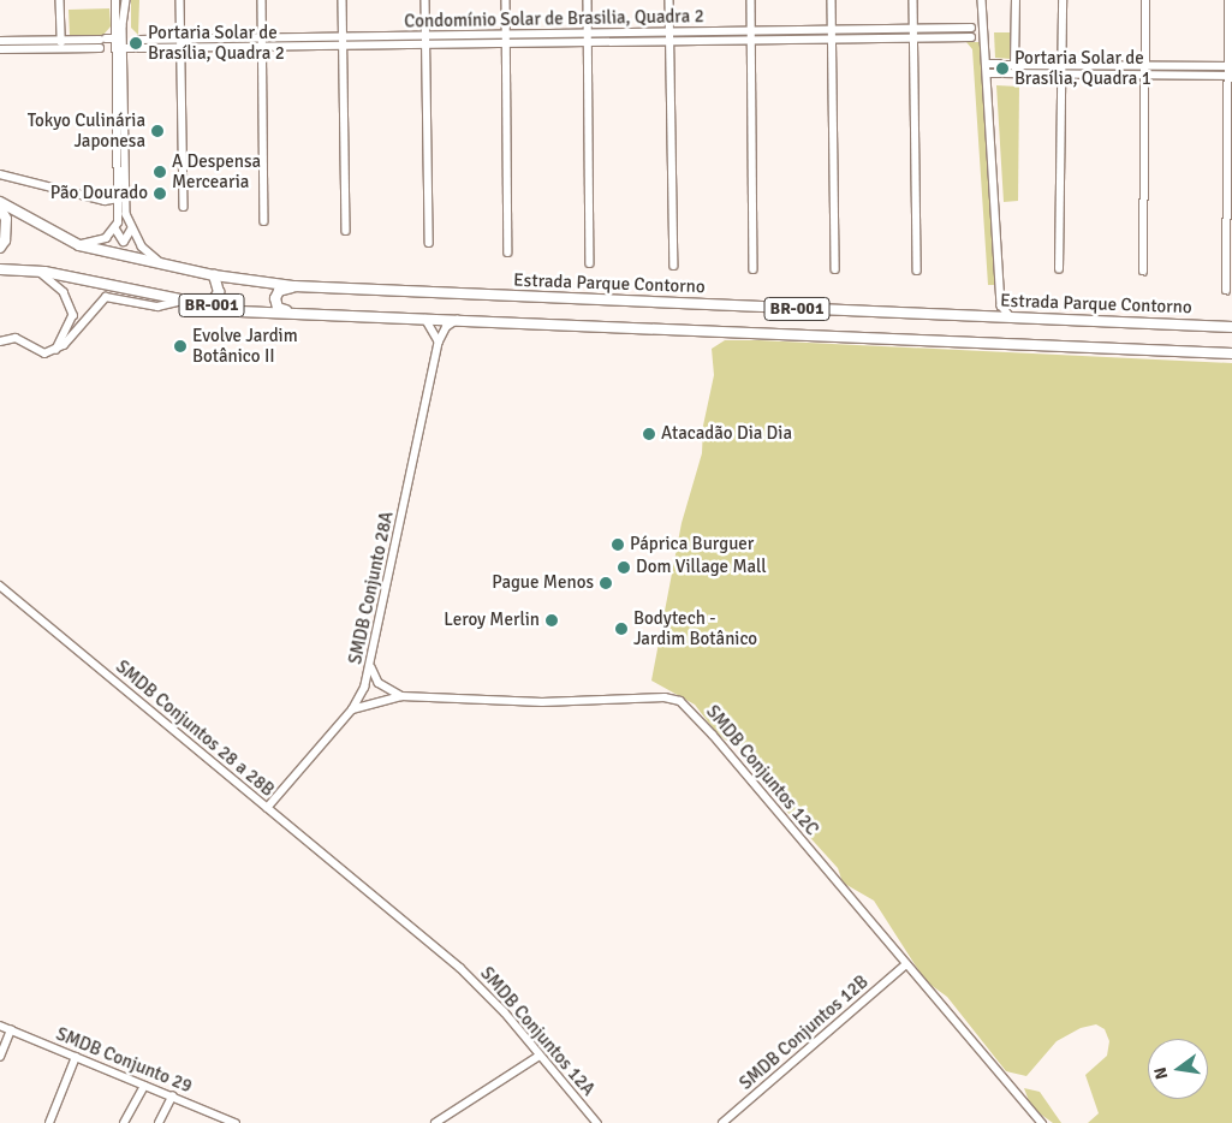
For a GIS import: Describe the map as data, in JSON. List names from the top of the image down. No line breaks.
{"streets":{"highway":["Estrada Parque Contorno","BR-001"],"street":["Condomínio Solar de Brasilia, Quadra 2","SMDB Conjunto 28A","SMDB Conjuntos 28 a 28B","SMDB Conjuntos 12C","SMDB Conjuntos 12A","SMDB Conjuntos 12B","SMDB Conjunto 29"]},"crossings":[["SMDB Conjunto 28A","SMDB Conjuntos 28 a 28B"],["SMDB Conjunto 28A","SMDB Conjuntos 12C"],["SMDB Conjuntos 28 a 28B","SMDB Conjuntos 12A"],["SMDB Conjuntos 12C","SMDB Conjuntos 12B"]],"places":["Portaria Solar de Brasília, Quadra 2","Portaria Solar de Brasília, Quadra 1","Tokyo Culinária Japonesa","A Despensa Mercearia","Pão Dourado","Evolve Jardim Botânico II","Atacadão Dia Dia","Páprica Burguer","Dom Village Mall","Pague Menos","Leroy Merlin","Bodytech - Jardim Botânico"],"north":"left"}
